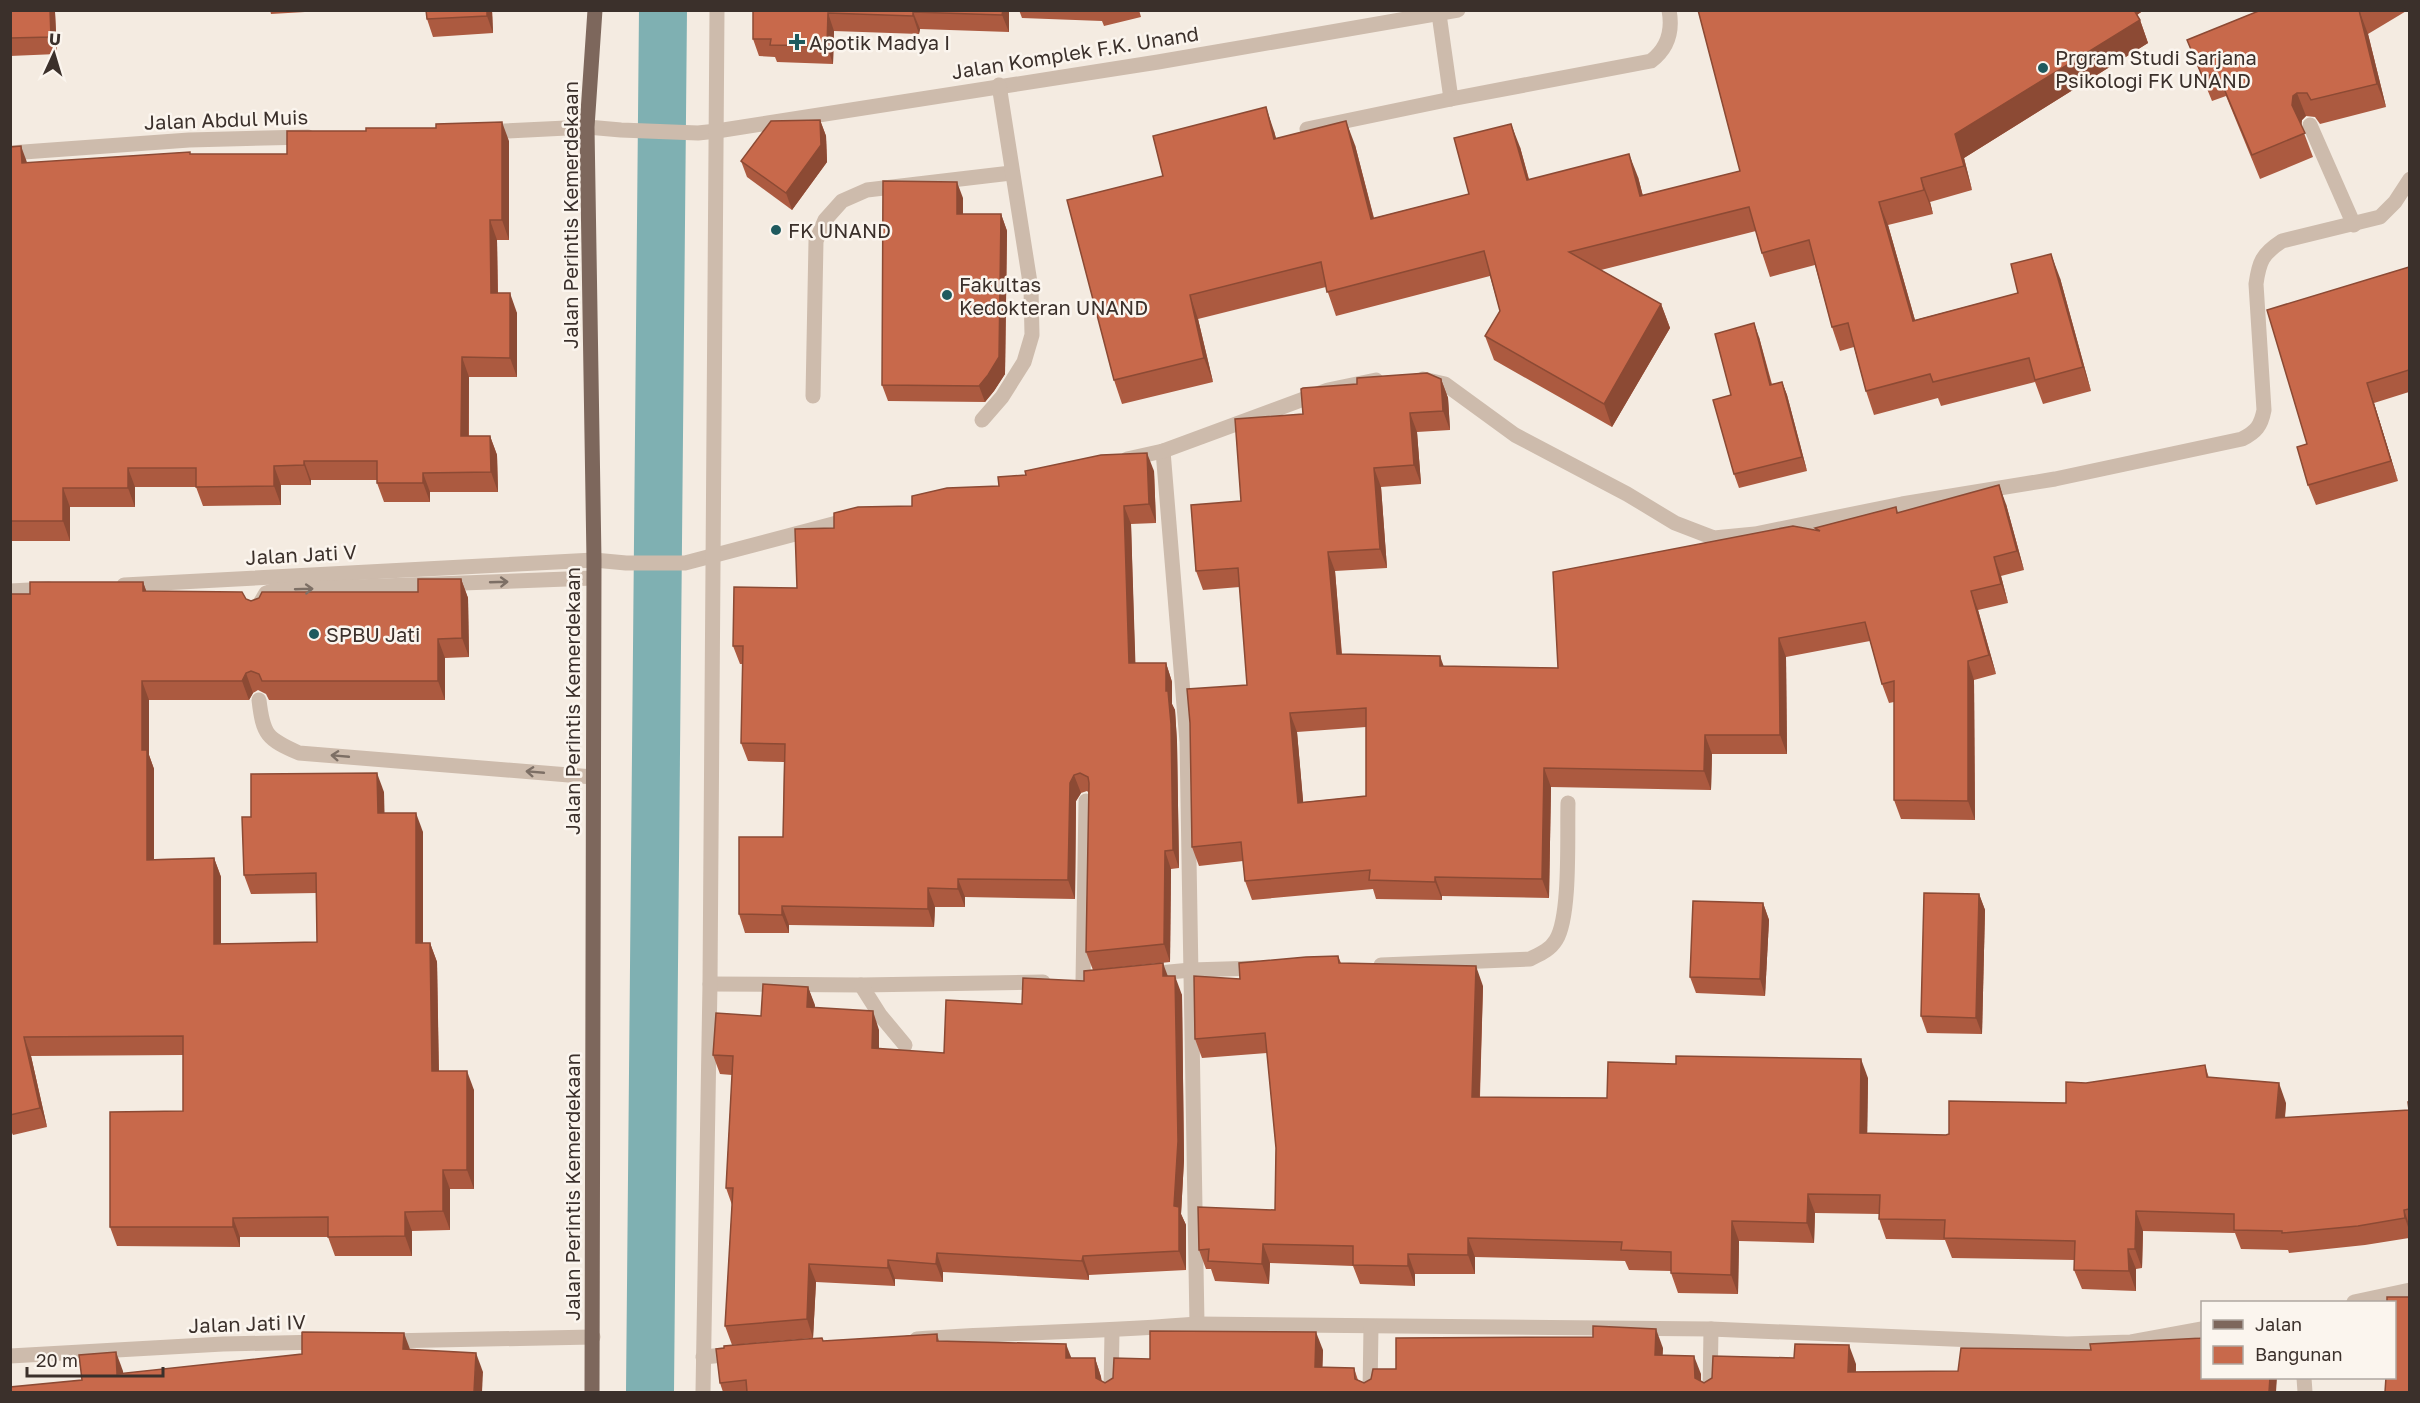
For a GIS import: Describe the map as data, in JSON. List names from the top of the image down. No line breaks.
{"streets":{"main road":["Jalan Perintis Kemerdekaan"],"street":["Jalan Komplek F.K. Unand","Jalan Abdul Muis","Jalan Jati V","Jalan Jati IV"]},"crossings":[["Jalan Komplek F.K. Unand","Jalan Perintis Kemerdekaan"],["Jalan Perintis Kemerdekaan","Jalan Jati V"]],"places":{"health":["Apotik Madya I"],"other":["Prgram Studi Sarjana Psikologi FK UNAND","FK UNAND","Fakultas Kedokteran UNAND","SPBU Jati"]},"legend":["Jalan","Bangunan"],"scale_bar":"20 m","north":"top"}
